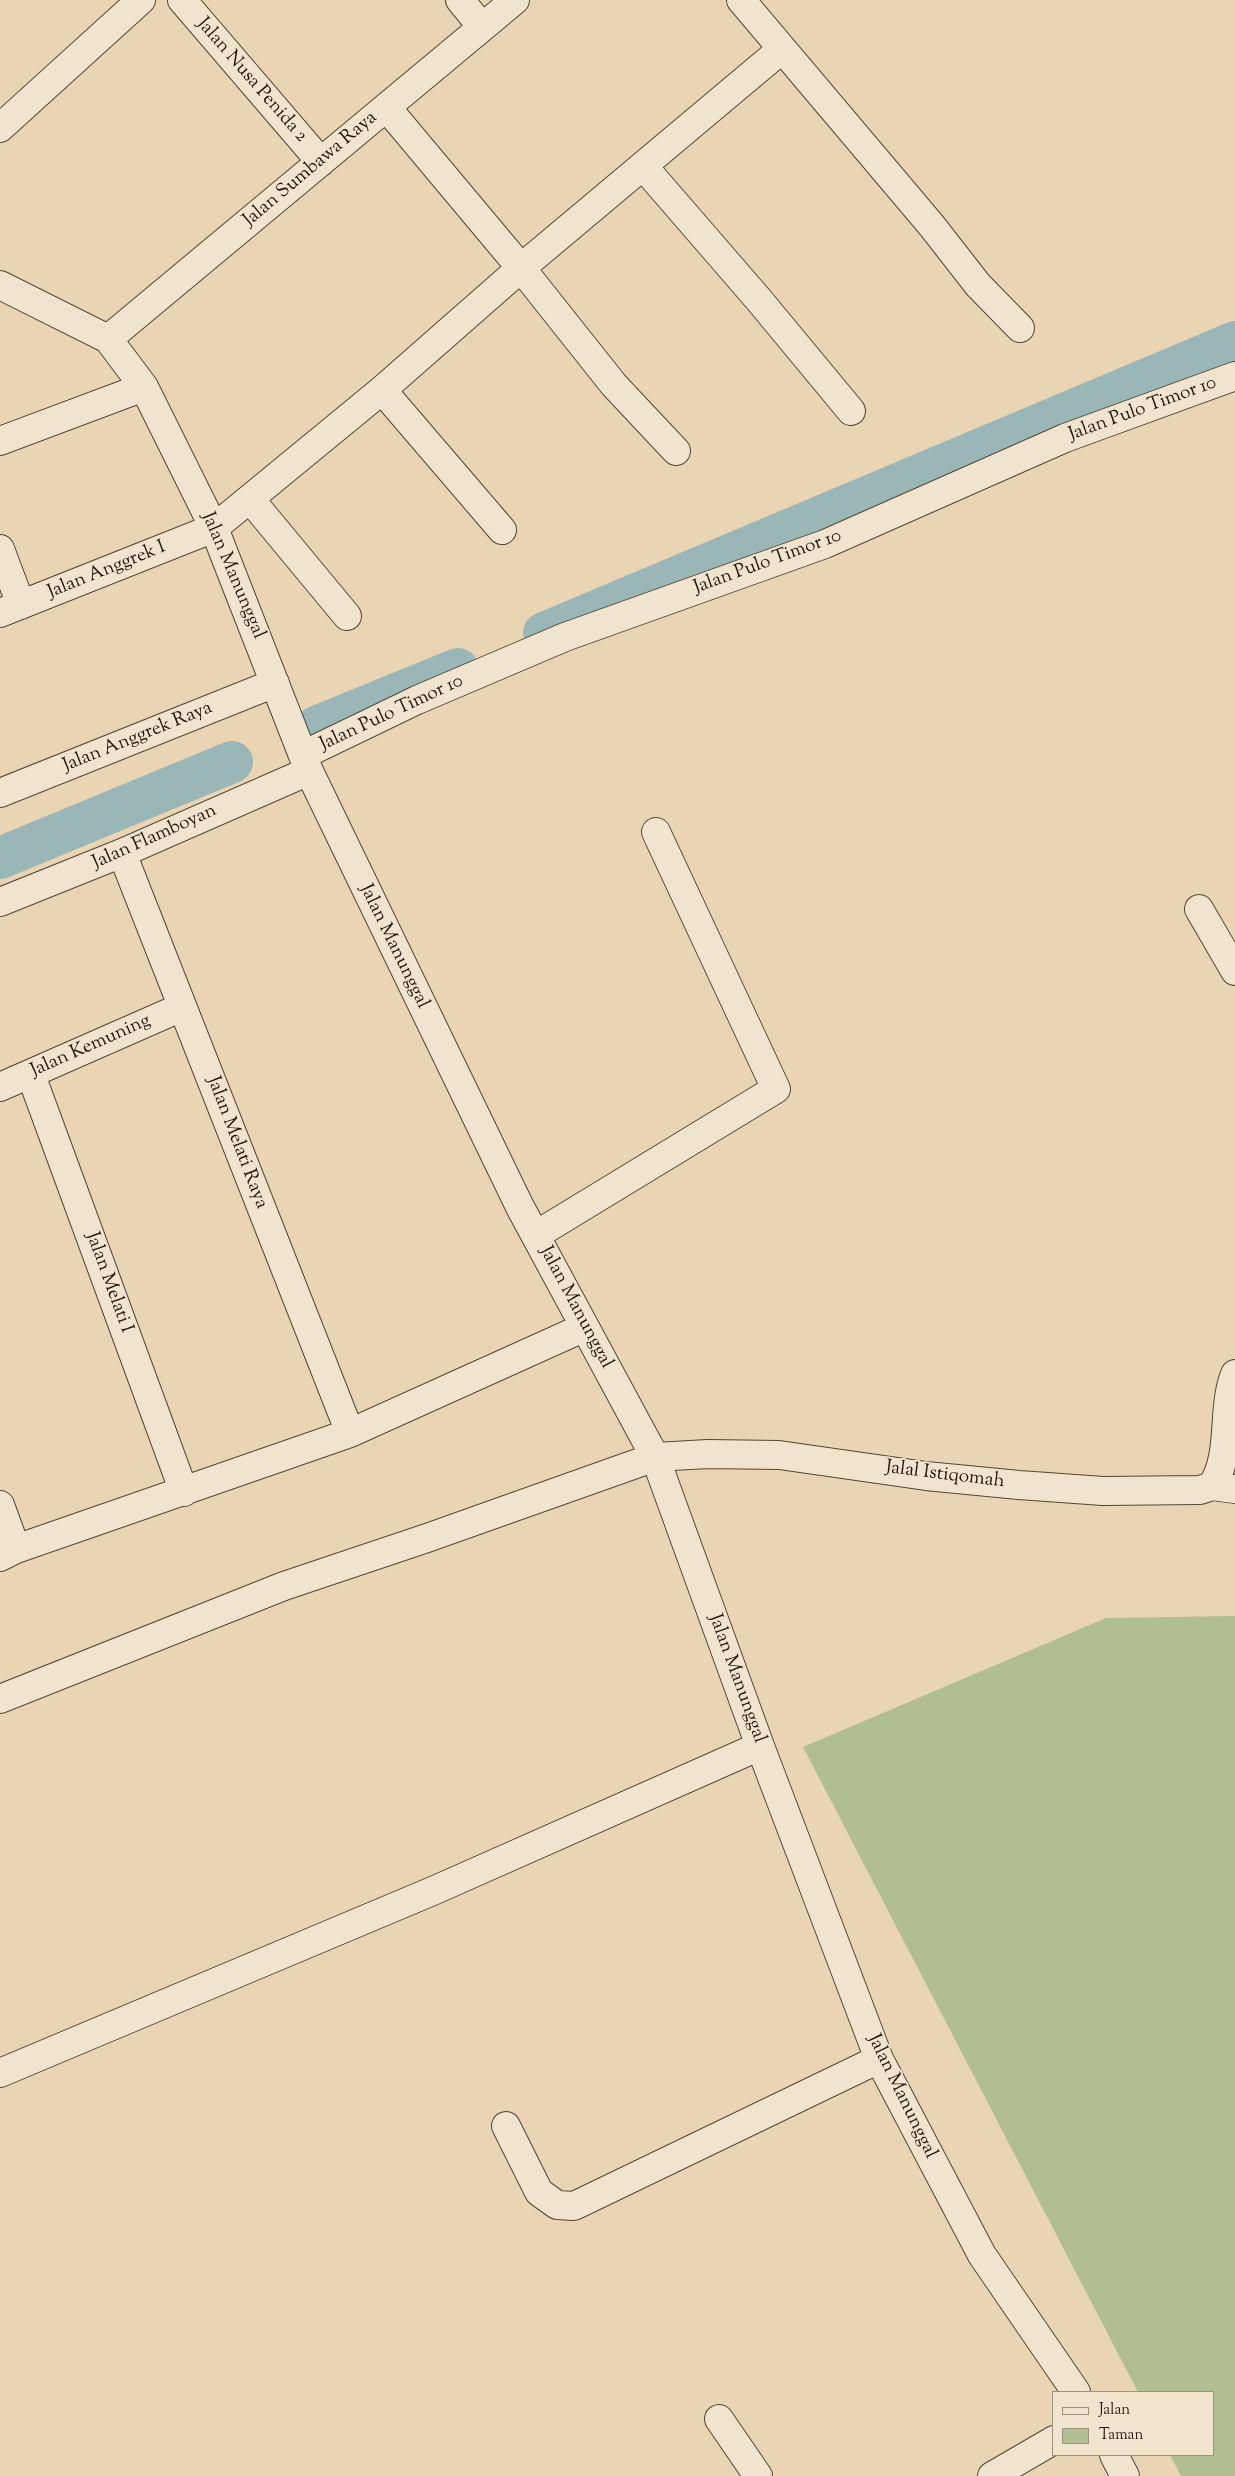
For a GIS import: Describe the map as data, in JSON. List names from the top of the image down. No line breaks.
{"streets":{"street":["Jalan Nusa Penida 2","Jalan Sumbawa Raya","Jalan Pulo Timor 10","Jalan Anggrek I","Jalan Manunggal","Jalan Anggrek Raya","Jalan Flamboyan","Jalan Kemuning","Jalan Melati Raya","Jalan Melati I","Jalal Istiqomah"]},"crossings":[["Jalan Nusa Penida 2","Jalan Sumbawa Raya"],["Jalan Sumbawa Raya","Jalan Manunggal"],["Jalan Pulo Timor 10","Jalan Manunggal"],["Jalan Pulo Timor 10","Jalan Flamboyan"],["Jalan Anggrek I","Jalan Manunggal"],["Jalan Manunggal","Jalan Anggrek Raya"],["Jalan Manunggal","Jalan Flamboyan"],["Jalan Manunggal","Jalal Istiqomah"],["Jalan Flamboyan","Jalan Melati Raya"],["Jalan Kemuning","Jalan Melati Raya"],["Jalan Kemuning","Jalan Melati I"]],"legend":["Jalan","Taman"]}
